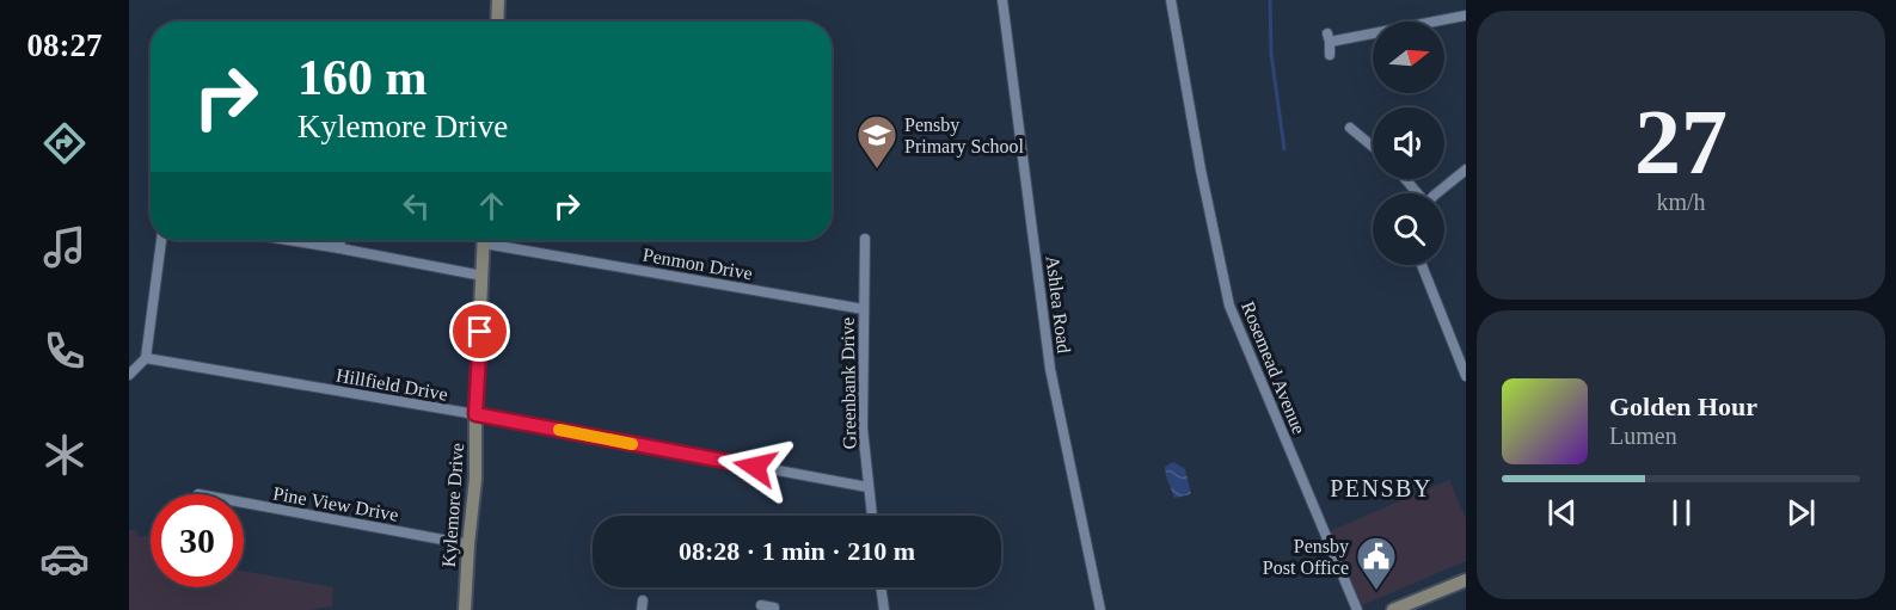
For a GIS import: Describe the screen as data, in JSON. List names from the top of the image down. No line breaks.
{"streets":{"street":["Penmon Drive","Ashlea Road","Rosemead Avenue","Greenbank Drive","Hillfield Drive","Pine View Drive","Kylemore Drive"]},"crossings":[["Penmon Drive","Greenbank Drive"],["Greenbank Drive","Hillfield Drive"],["Hillfield Drive","Kylemore Drive"],["Pine View Drive","Kylemore Drive"]],"districts":["PENSBY"],"places":{"school or university":["Pensby Primary School"],"public building":["Pensby Post Office"]},"north":"right","page":{"tabs":"08:27","tile":["27","km/h"],"turn":["160 m","Kylemore Drive"],"song":["Golden Hour","Lumen"],"limit":"30","trip":"08:28 · 1 min · 210 m"}}
